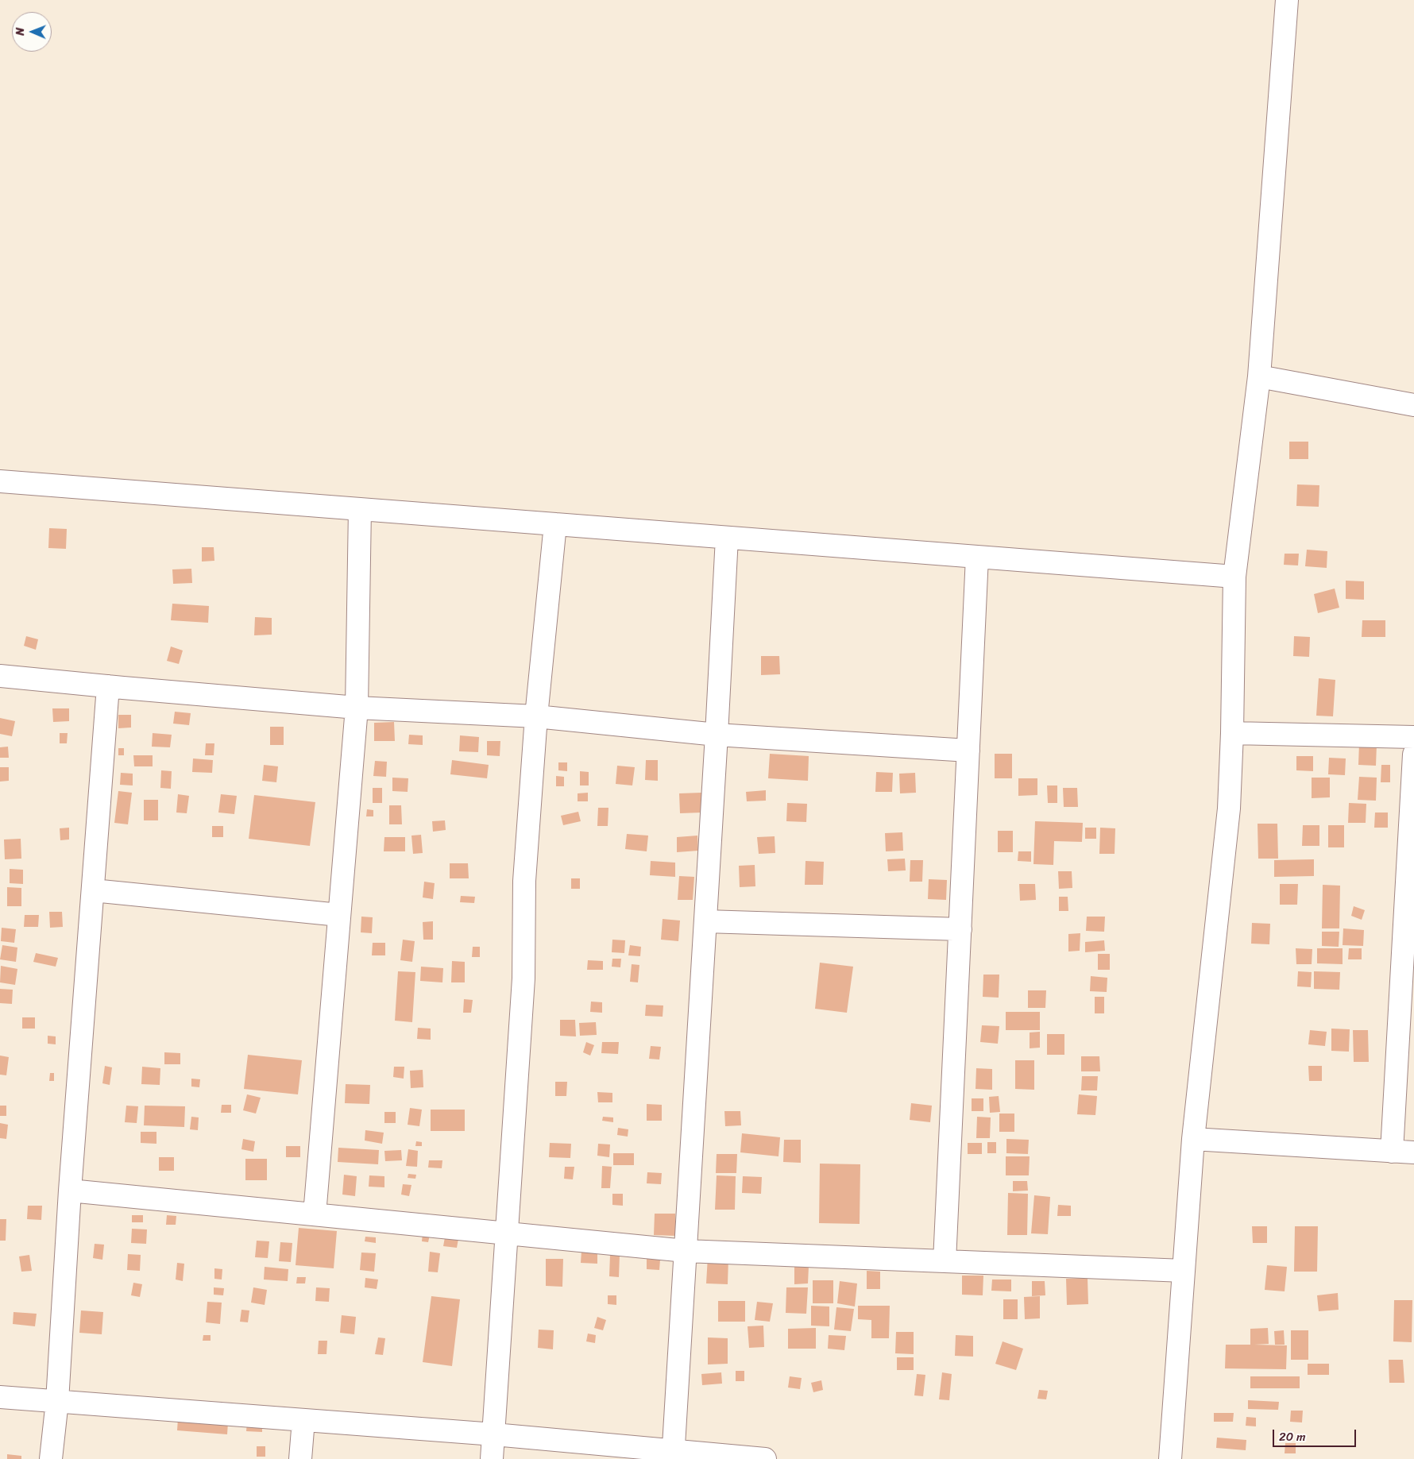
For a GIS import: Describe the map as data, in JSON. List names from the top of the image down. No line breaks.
{"scale_bar":"20 m","north":"left"}
